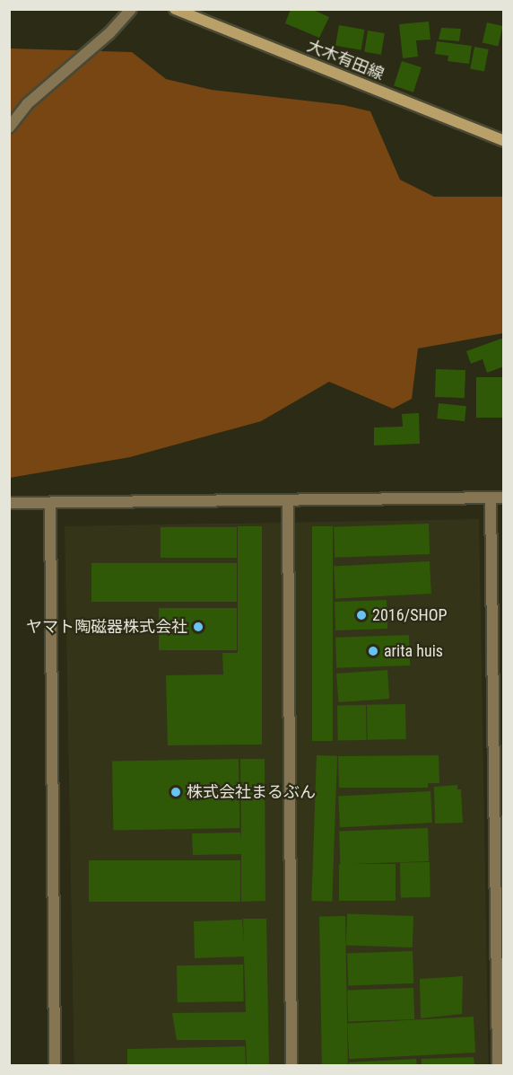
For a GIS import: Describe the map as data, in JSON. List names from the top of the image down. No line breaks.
{"streets":{"main road":["大木有田線"]},"places":["2016/SHOP","ヤマト陶磁器株式会社","arita huis","株式会社まるぶん"]}
